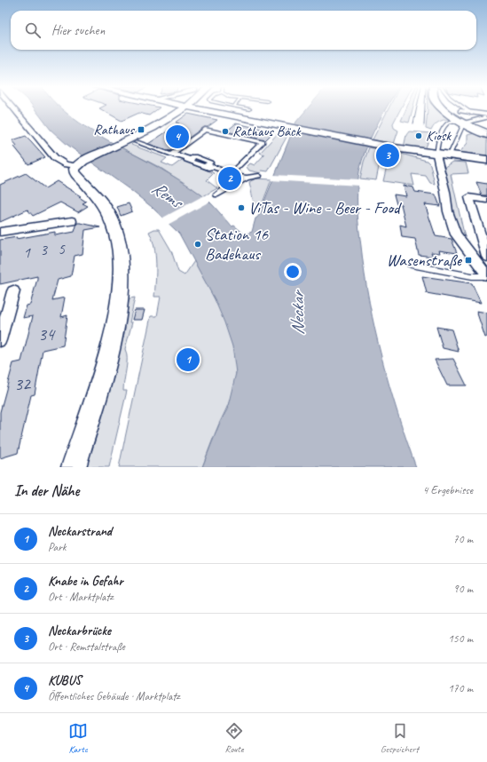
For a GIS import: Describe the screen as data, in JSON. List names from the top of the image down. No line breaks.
{"water":["Rems","Neckar"],"places":{"transit":["Rathaus","Wasenstraße"],"other":["Rathaus Bäck","Kiosk","ViTas - Wine - Beer - Food","Station 16 Badehaus"]},"house_numbers":["5","3","1","34","32"],"page":{"search":"Hier suchen","pins":["4","3","2","1"],"heading":["In der Nähe","4 Ergebnisse"],"list":[{"mark":"1","name":"Neckarstrand","note":"Park","value":"70 m"},{"mark":"2","name":"Knabe in Gefahr","note":"Ort · Marktplatz","value":"90 m"},{"mark":"3","name":"Neckarbrücke","note":"Ort · Remstalstraße","value":"150 m"},{"mark":"4","name":"KUBUS","note":"Öffentliches Gebäude · Marktplatz","value":"170 m"}],"nav":["Karte","Route","Gespeichert"]}}
